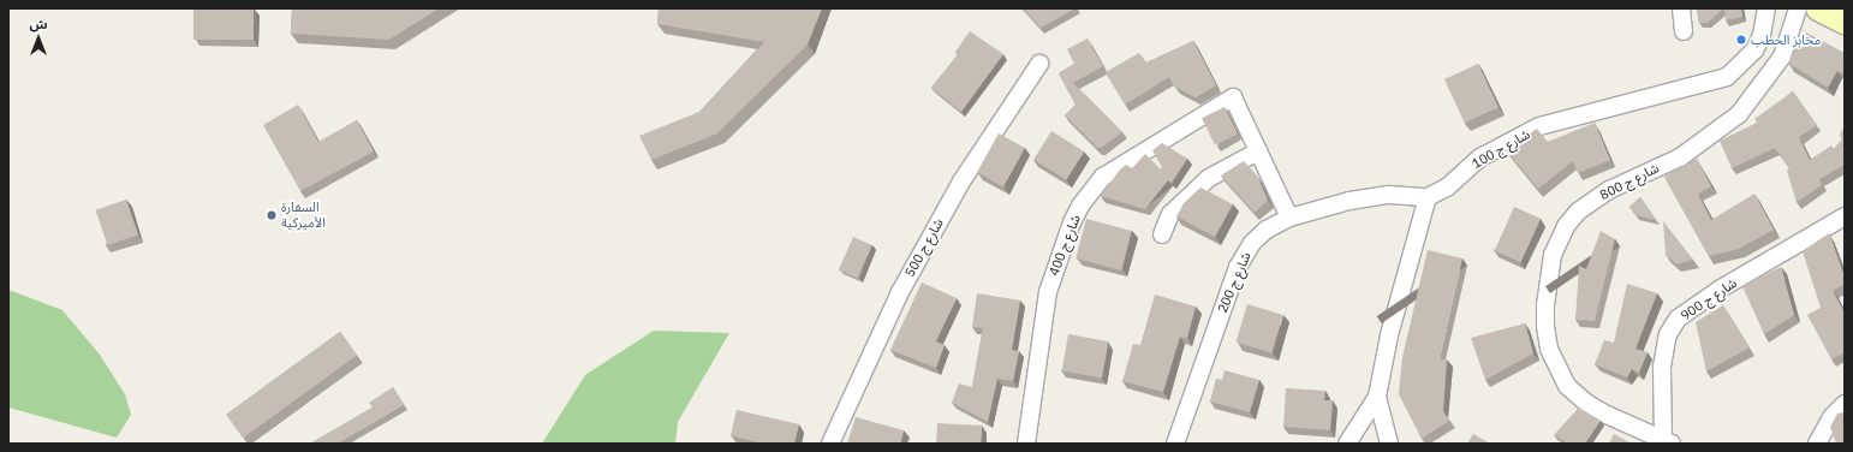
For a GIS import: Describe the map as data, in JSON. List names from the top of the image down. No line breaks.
{"streets":{"street":["شارع ج 100","شارع ج 800","شارع ج 400","شارع ج 500","شارع ج 200","شارع ج 900"]},"crossings":[["شارع ج 100","شارع ج 200"],["شارع ج 800","شارع ج 900"]],"places":["مخابز الحطب","السفارة الأميركية"],"north":"top"}
